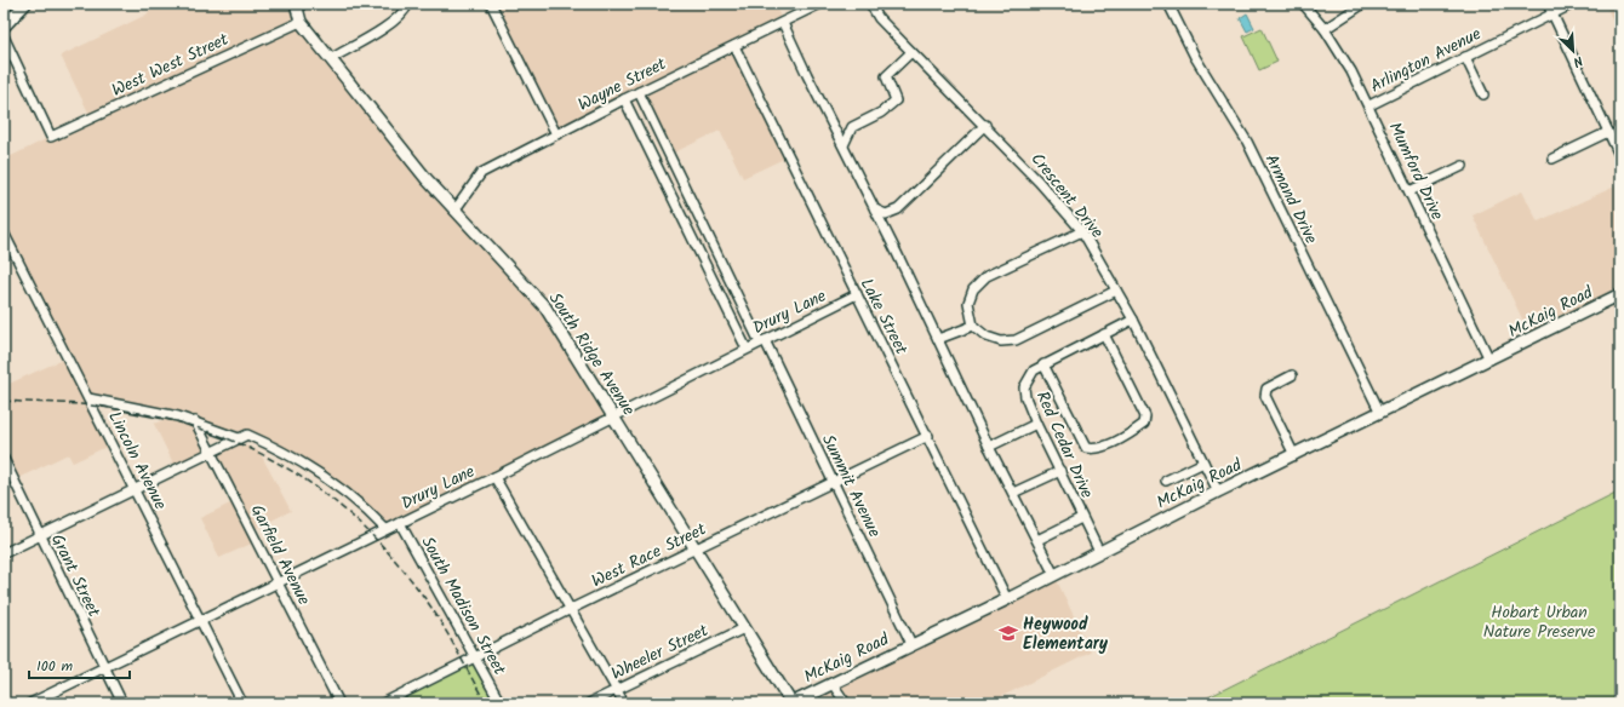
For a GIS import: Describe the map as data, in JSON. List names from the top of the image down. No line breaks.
{"streets":{"street":["Arlington Avenue","West West Street","Wayne Street","Mumford Drive","Crescent Drive","Armand Drive","Drury Lane","McKaig Road","Lake Street","South Ridge Avenue","Red Cedar Drive","Lincoln Avenue","Summit Avenue","Garfield Avenue","West Race Street","Grant Street","South Madison Street","Wheeler Street"]},"crossings":[["Arlington Avenue","Mumford Drive"],["West West Street","South Ridge Avenue"],["Wayne Street","Lake Street"],["Wayne Street","South Ridge Avenue"],["Wayne Street","Summit Avenue"],["Mumford Drive","McKaig Road"],["Crescent Drive","McKaig Road"],["Crescent Drive","Red Cedar Drive"],["Armand Drive","McKaig Road"],["Drury Lane","Lake Street"],["Drury Lane","South Ridge Avenue"],["Drury Lane","Lincoln Avenue"],["Drury Lane","Summit Avenue"],["Drury Lane","Garfield Avenue"],["Drury Lane","Grant Street"],["Drury Lane","South Madison Street"],["McKaig Road","Lake Street"],["McKaig Road","South Ridge Avenue"],["McKaig Road","Red Cedar Drive"],["McKaig Road","Summit Avenue"],["Lake Street","West Race Street"],["South Ridge Avenue","West Race Street"],["South Ridge Avenue","Wheeler Street"],["Summit Avenue","West Race Street"],["West Race Street","South Madison Street"]],"parks":["Hobart Urban Nature Preserve"],"places":{"school or university":["Heywood Elementary"]},"scale_bar":"100 m","north":"bottom right"}
